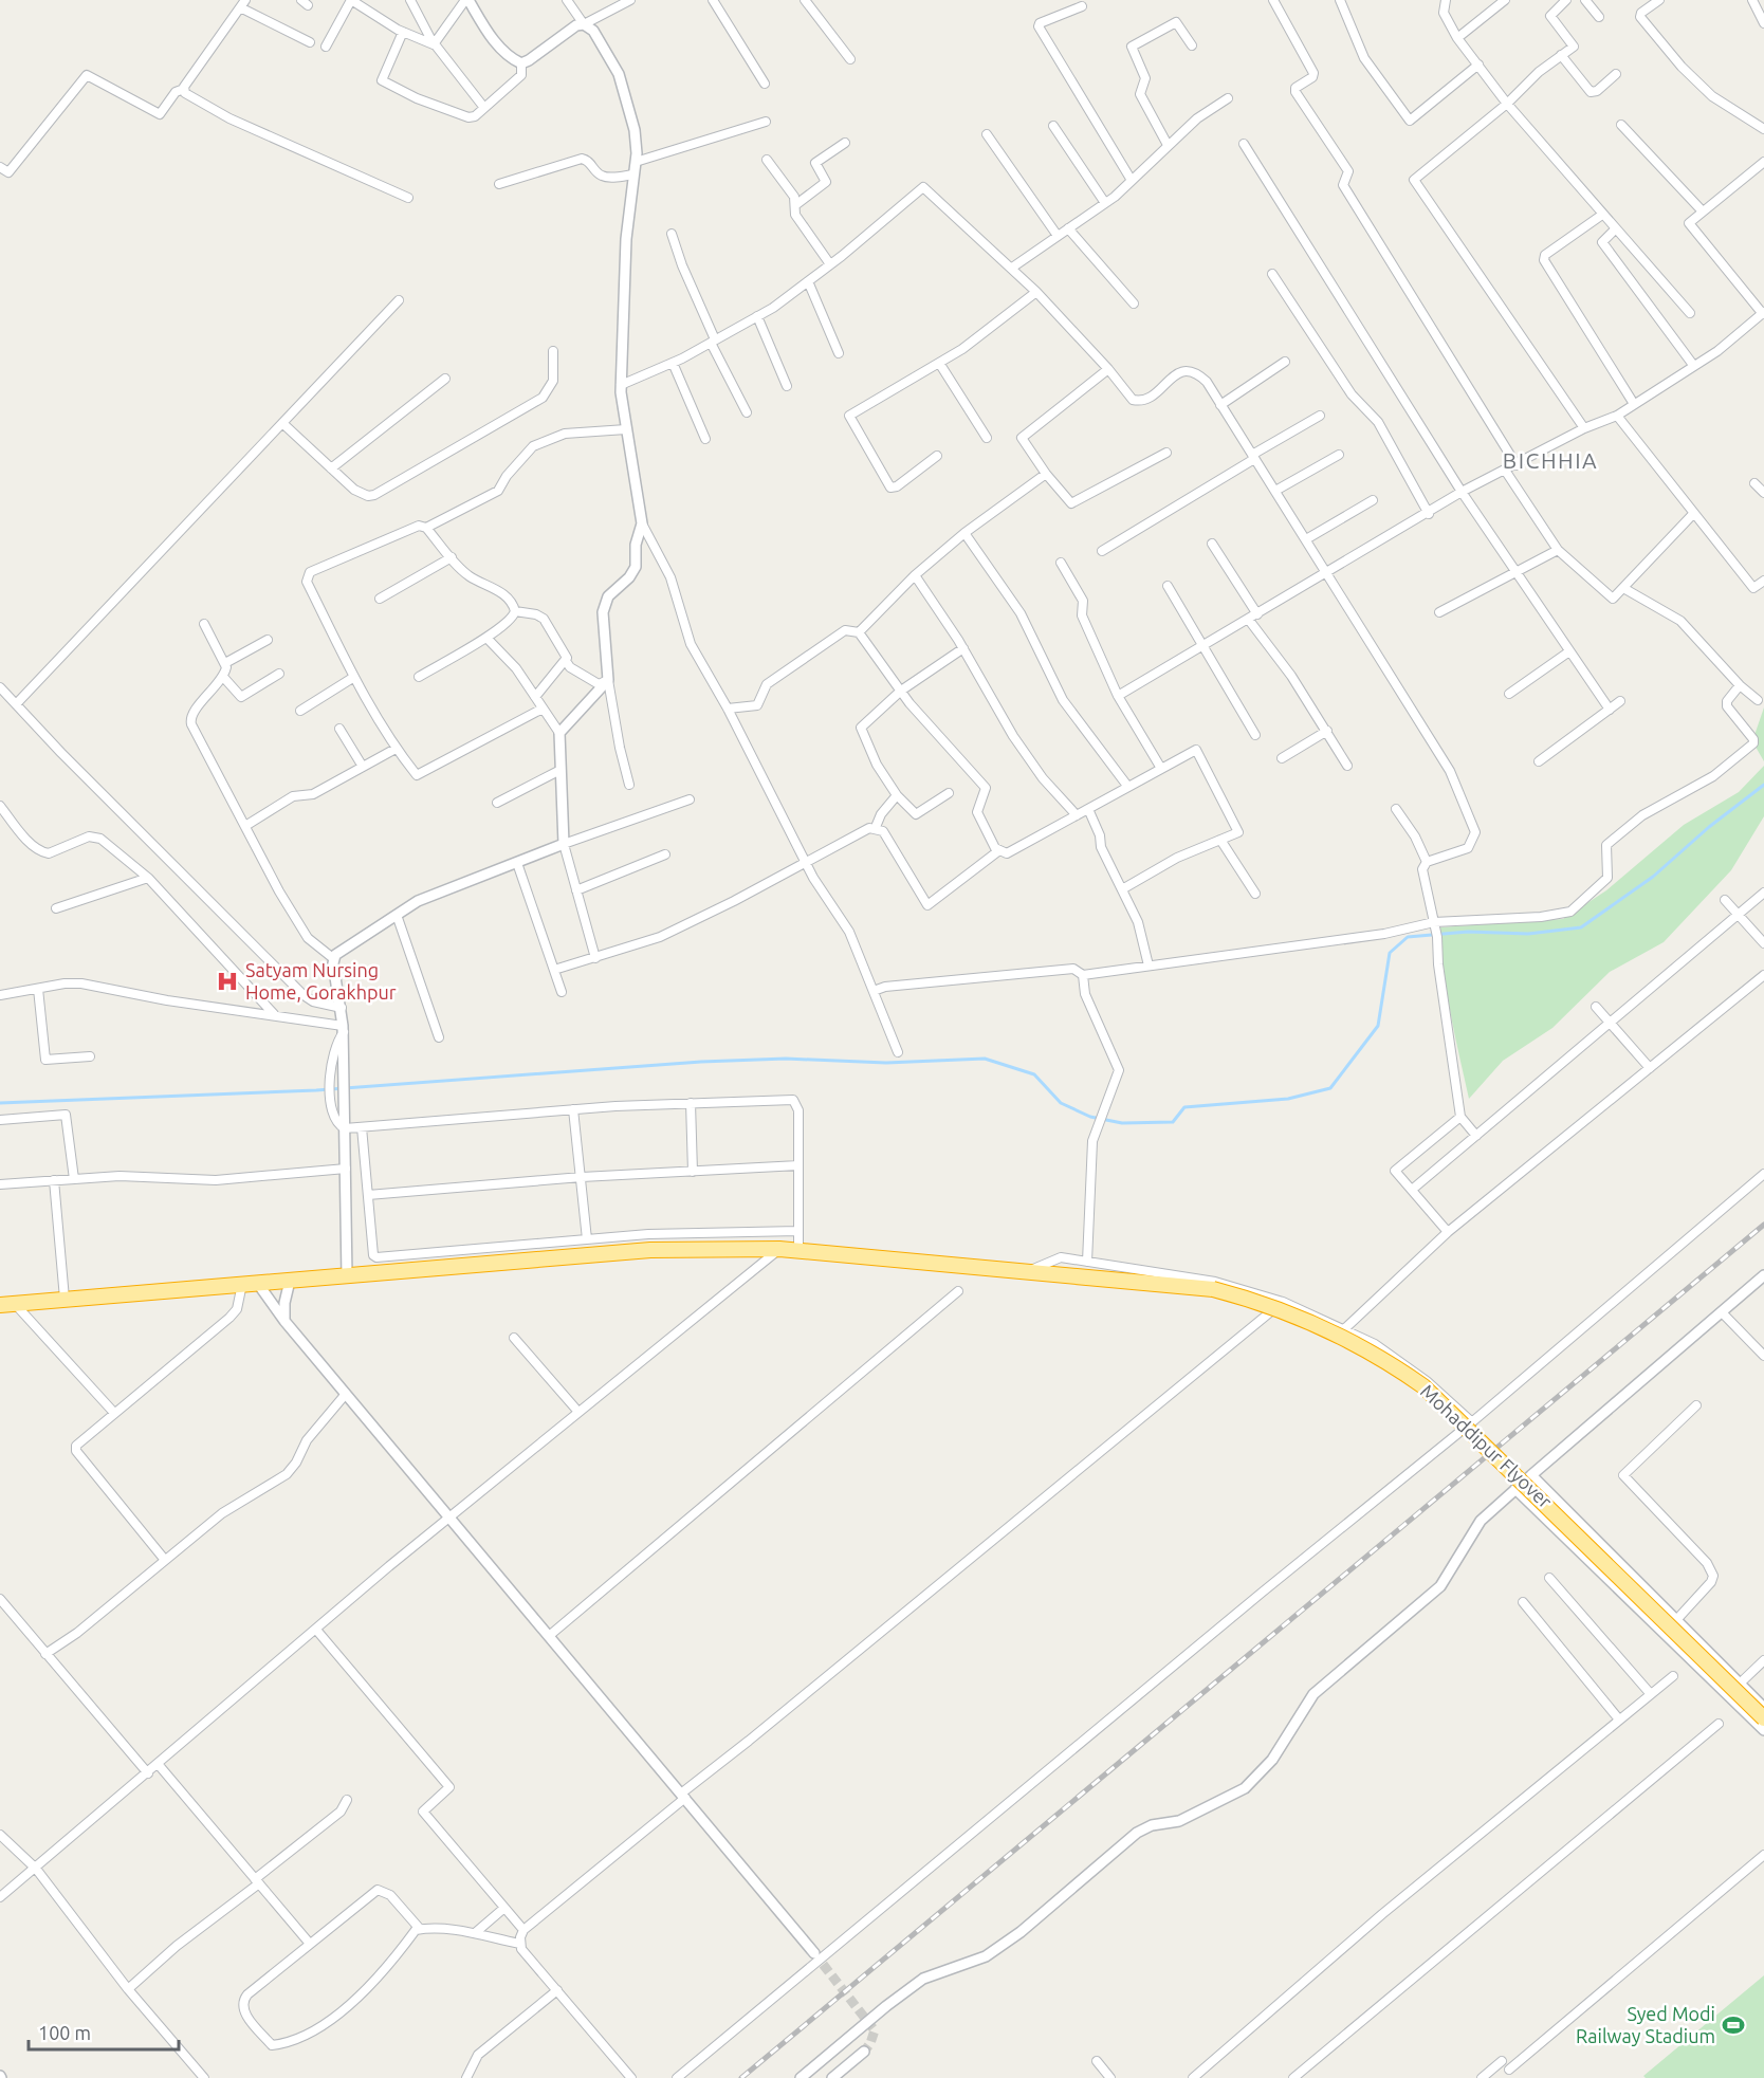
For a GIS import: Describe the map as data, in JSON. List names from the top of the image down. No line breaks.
{"streets":{"highway":["Mohaddipur Flyover"]},"districts":["BICHHIA"],"places":{"hospital":["Satyam Nursing Home, Gorakhpur"],"sports":["Syed Modi Railway Stadium"]},"scale_bar":"100 m"}
